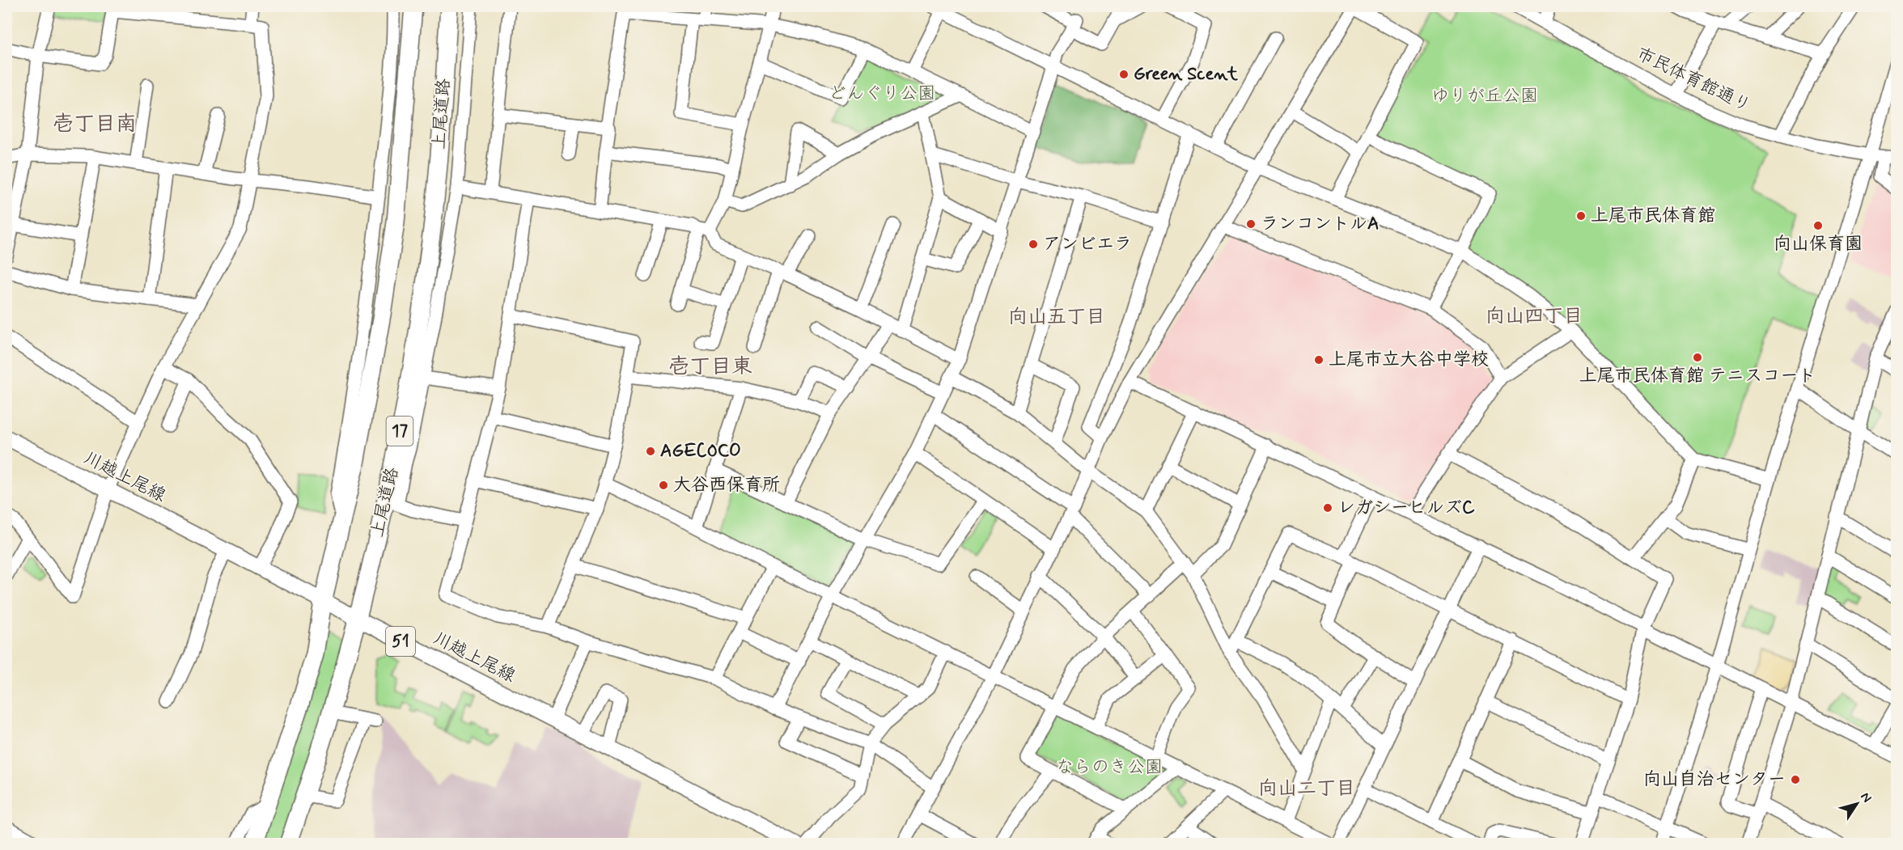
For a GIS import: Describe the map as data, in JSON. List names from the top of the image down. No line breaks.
{"streets":{"highway":["上尾道路","17"],"main road":["川越上尾線","51"],"street":["市民体育館通り"]},"crossings":[["上尾道路","川越上尾線"]],"districts":["壱丁目南","向山四丁目","向山五丁目","壱丁目東","向山二丁目"],"parks":["どんぐり公園","ゆりが丘公園","ならのき公園"],"places":["Green Scent","上尾市民体育館","ランコントルA","向山保育園","アンビエラ","上尾市民体育館 テニスコート","上尾市立大谷中学校","AGECOCO","大谷西保育所","レガシーヒルズC","向山自治センター"],"north":"top right"}
